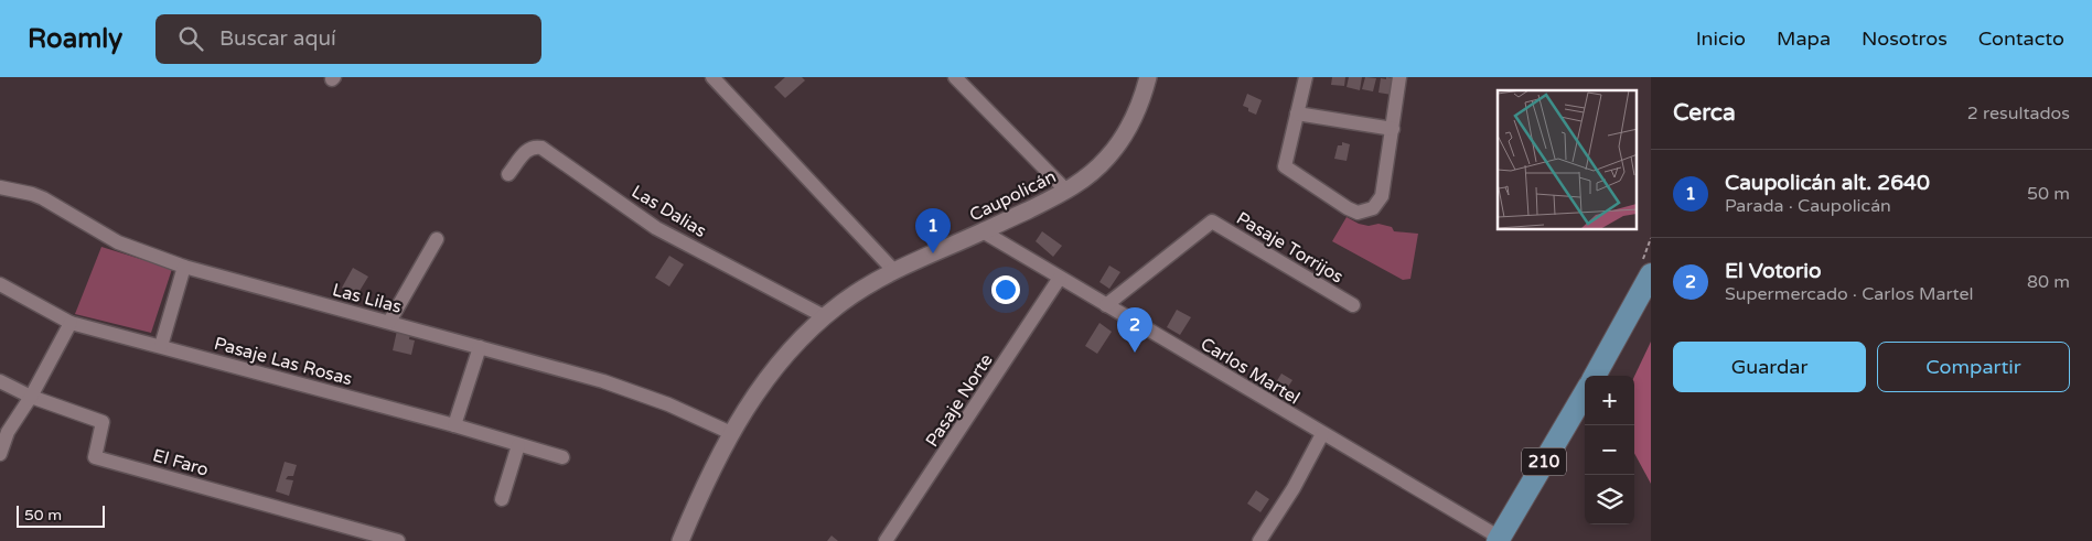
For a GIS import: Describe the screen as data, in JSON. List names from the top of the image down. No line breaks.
{"streets":{"main road":["210"],"street":["Caupolicán","Las Dalias","Pasaje Torrijos","Las Lilas","Pasaje Las Rosas","Carlos Martel","Pasaje Norte","El Faro"]},"crossings":[["Caupolicán","Las Dalias"],["Caupolicán","Las Lilas"],["Caupolicán","Carlos Martel"],["Pasaje Torrijos","Carlos Martel"],["Carlos Martel","Pasaje Norte"],["Carlos Martel","210"]],"scale_bar":"50 m","page":{"header":"Roamly","search":"Buscar aquí","nav":["Inicio","Mapa","Nosotros","Contacto"],"heading":["Cerca","2 resultados"],"list":[{"mark":"1","name":"Caupolicán alt. 2640","note":"Parada · Caupolicán","value":"50 m"},{"mark":"2","name":"El Votorio","note":"Supermercado · Carlos Martel","value":"80 m"}],"pins":["1","2"],"buttons":["Guardar","Compartir"],"map_buttons":["+","−"],"scale":"50 m"}}
